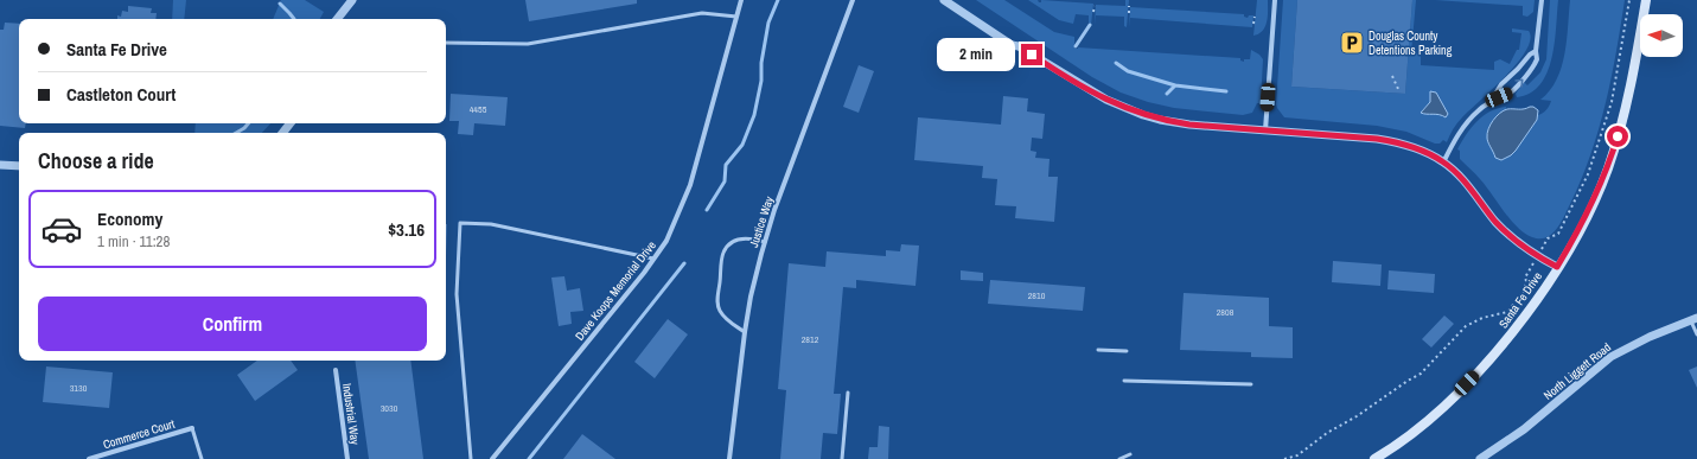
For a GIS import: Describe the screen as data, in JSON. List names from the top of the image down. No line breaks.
{"streets":{"main road":["Santa Fe Drive"],"street":["Justice Way","Dave Koops Memorial Drive","North Liggett Road","Industrial Way","Commerce Court"]},"places":{"parking":["Douglas County Detentions Parking"]},"house_numbers":["4455","2810","2808","2812","3130","3030"],"north":"left","page":{"banner":["Santa Fe Drive","Castleton Court"],"bubble":"2 min","heading":"Choose a ride","list":[{"name":"Economy","note":"1 min · 11:28","value":"$3.16"}],"buttons":"Confirm"}}
